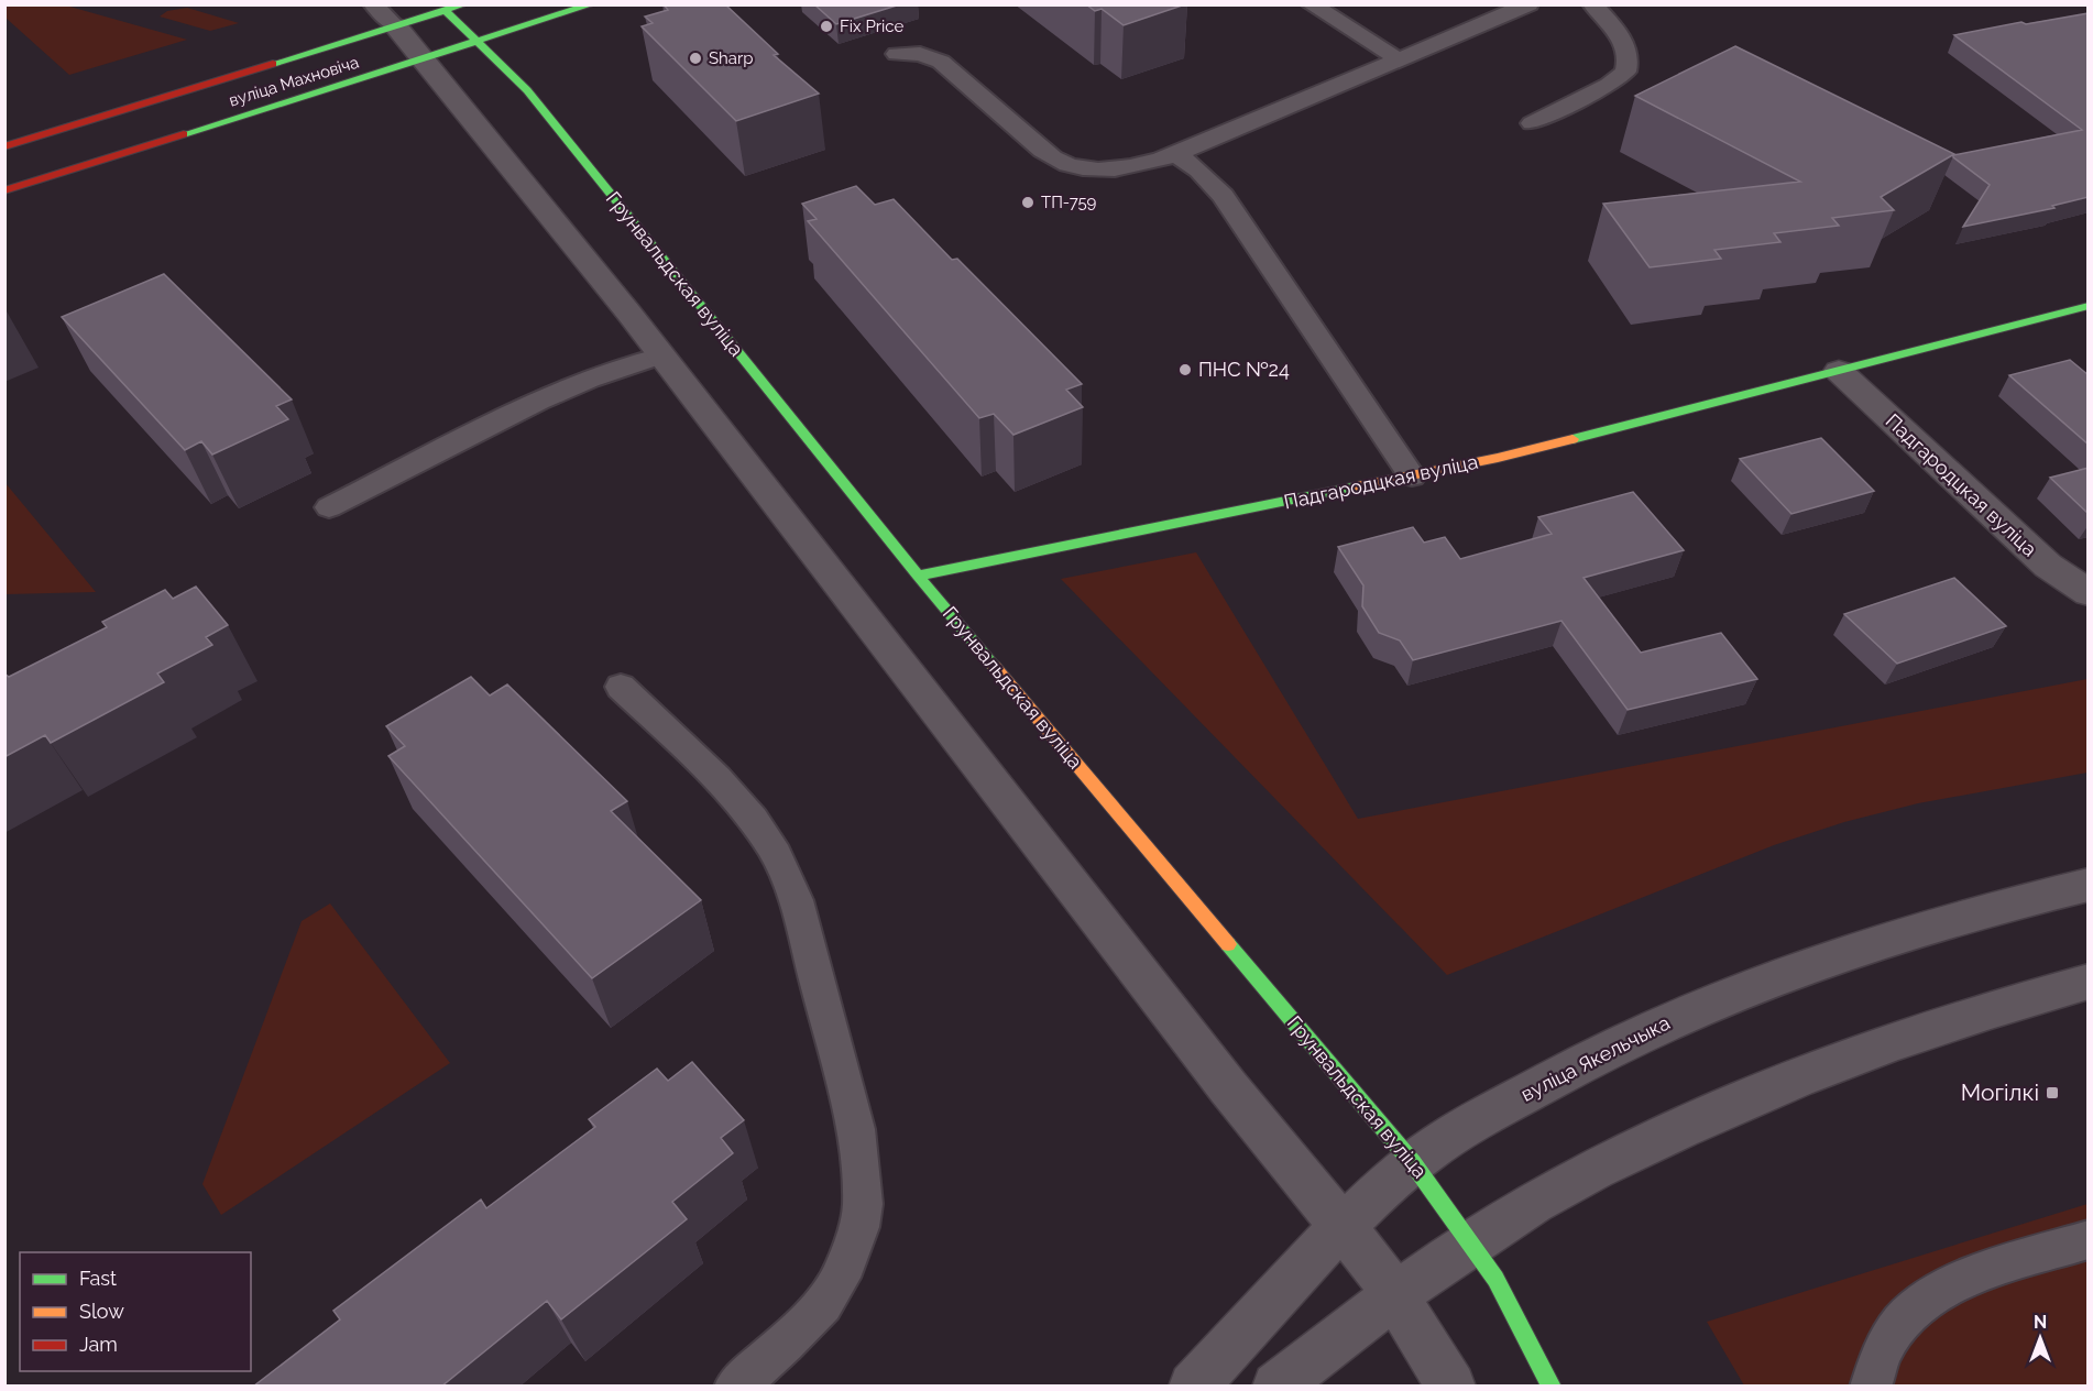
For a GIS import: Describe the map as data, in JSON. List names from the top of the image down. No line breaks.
{"streets":{"street":["вуліца Махновіча","Грунвальдская вуліца","Падгародцкая вуліца","вуліца Якельчыка"]},"crossings":[["вуліца Махновіча","Грунвальдская вуліца"],["Грунвальдская вуліца","Падгародцкая вуліца"],["Грунвальдская вуліца","вуліца Якельчыка"]],"places":{"other":["Fix Price","Sharp","ТП-759","ПНС №24"],"transit":["Могілкі"]},"legend":["Fast","Slow","Jam"],"north":"top"}
